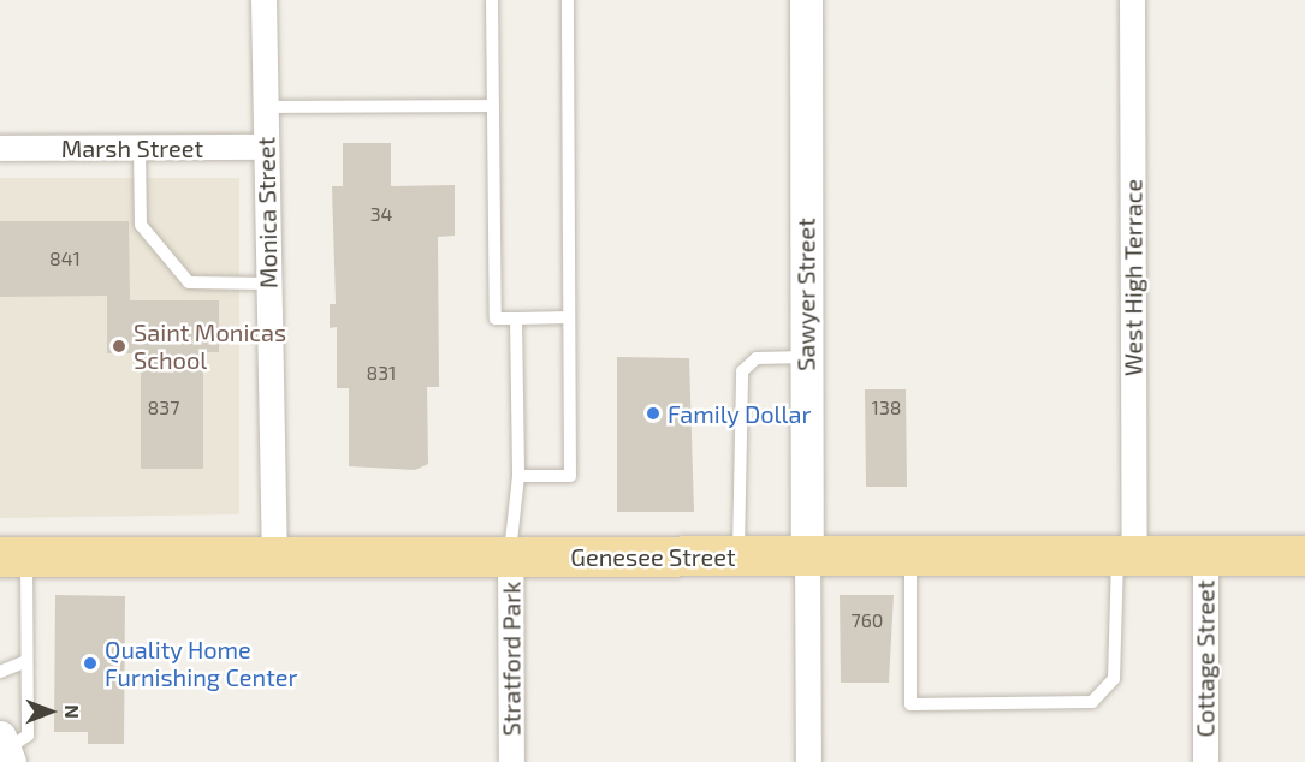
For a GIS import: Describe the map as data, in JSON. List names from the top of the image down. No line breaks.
{"streets":{"main road":["Genesee Street"],"street":["Marsh Street","Monica Street","West High Terrace","Sawyer Street","Stratford Park","Cottage Street"]},"crossings":[["Marsh Street","Monica Street"],["Monica Street","Genesee Street"],["West High Terrace","Genesee Street"],["Sawyer Street","Genesee Street"],["Genesee Street","Stratford Park"],["Genesee Street","Cottage Street"]],"places":["Saint Monicas School","Family Dollar","Quality Home Furnishing Center"],"house_numbers":["34","841","831","837","138","760"],"north":"right"}
